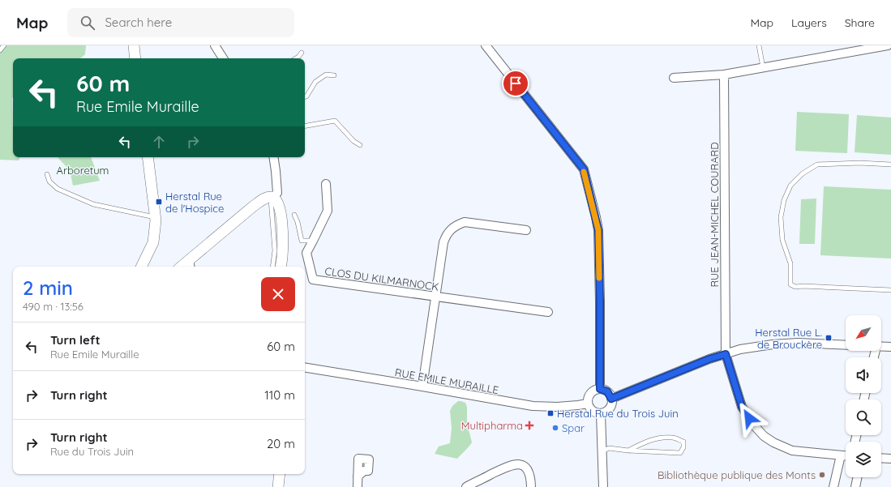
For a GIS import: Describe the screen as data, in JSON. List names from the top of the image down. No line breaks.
{"streets":{"street":["RUE JEAN-MICHEL COURARD","CLOS DU KILMARNOCK","RUE EMILE MURAILLE"]},"parks":["Arboretum"],"places":{"transit":["Herstal Rue de l'Hospice","Herstal Rue L. de Brouckère","Herstal Rue du Trois Juin"],"health":["Multipharma"],"other":["Spar","Bibliothèque publique des Monts"]},"north":"bottom left","page":{"header":"Map","search":"Search here","nav":["Map","Layers","Share"],"turn":["60 m","Rue Emile Muraille"],"heading":["2 min","490 m · 13:56"],"list":[{"name":"Turn left","note":"Rue Emile Muraille","value":"60 m"},{"name":"Turn right","value":"110 m"},{"name":"Turn right","note":"Rue du Trois Juin","value":"20 m"}]}}
